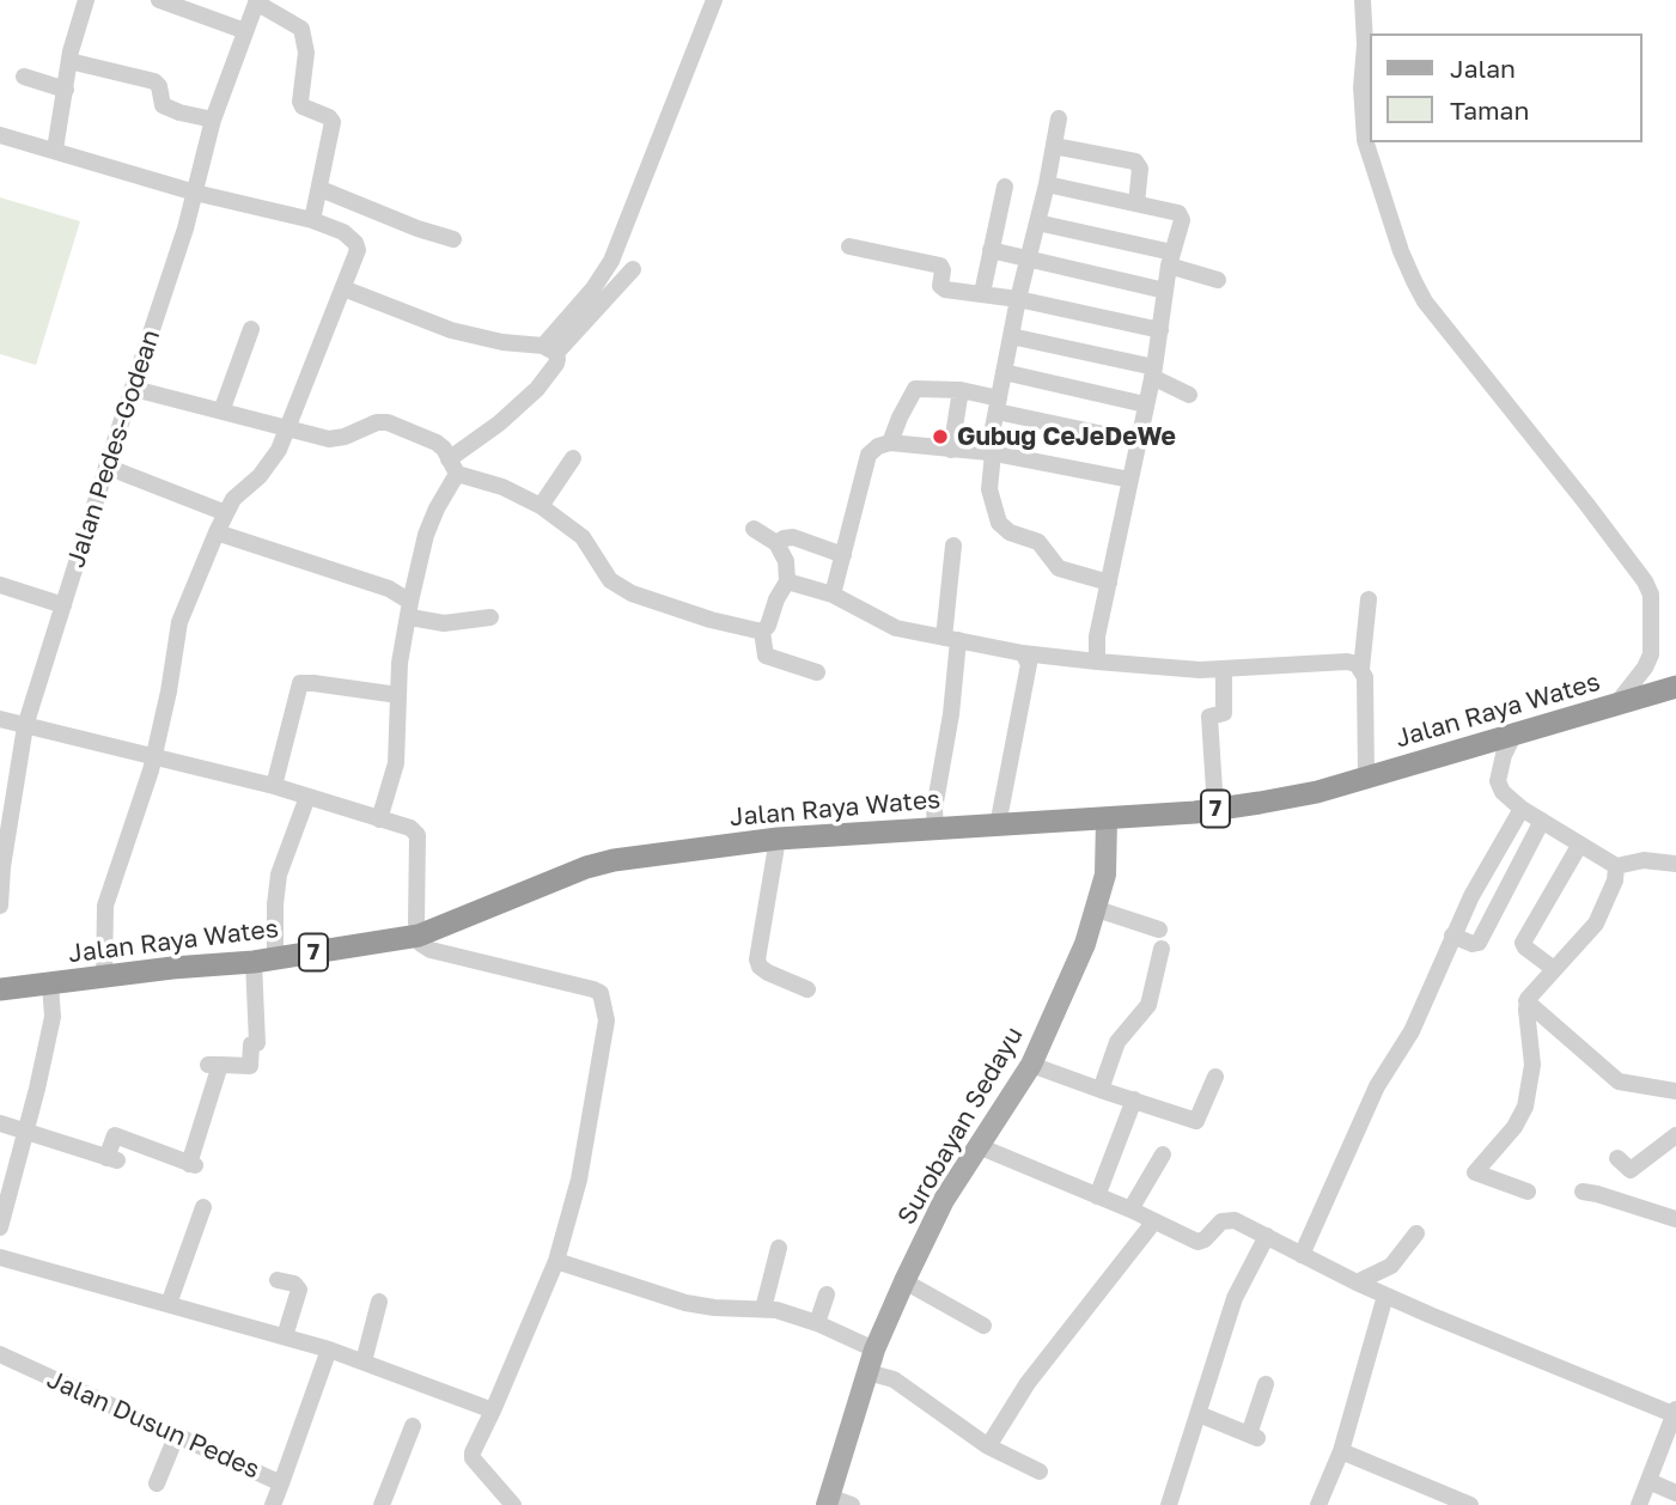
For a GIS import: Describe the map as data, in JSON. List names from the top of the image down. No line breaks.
{"streets":{"highway":["Jalan Raya Wates","7"],"main road":["Surobayan Sedayu"],"street":["Jalan Pedes-Godean","Jalan Dusun Pedes"]},"crossings":[["Jalan Raya Wates","Surobayan Sedayu"]],"places":["Gubug CeJeDeWe"],"legend":["Jalan","Taman"]}
